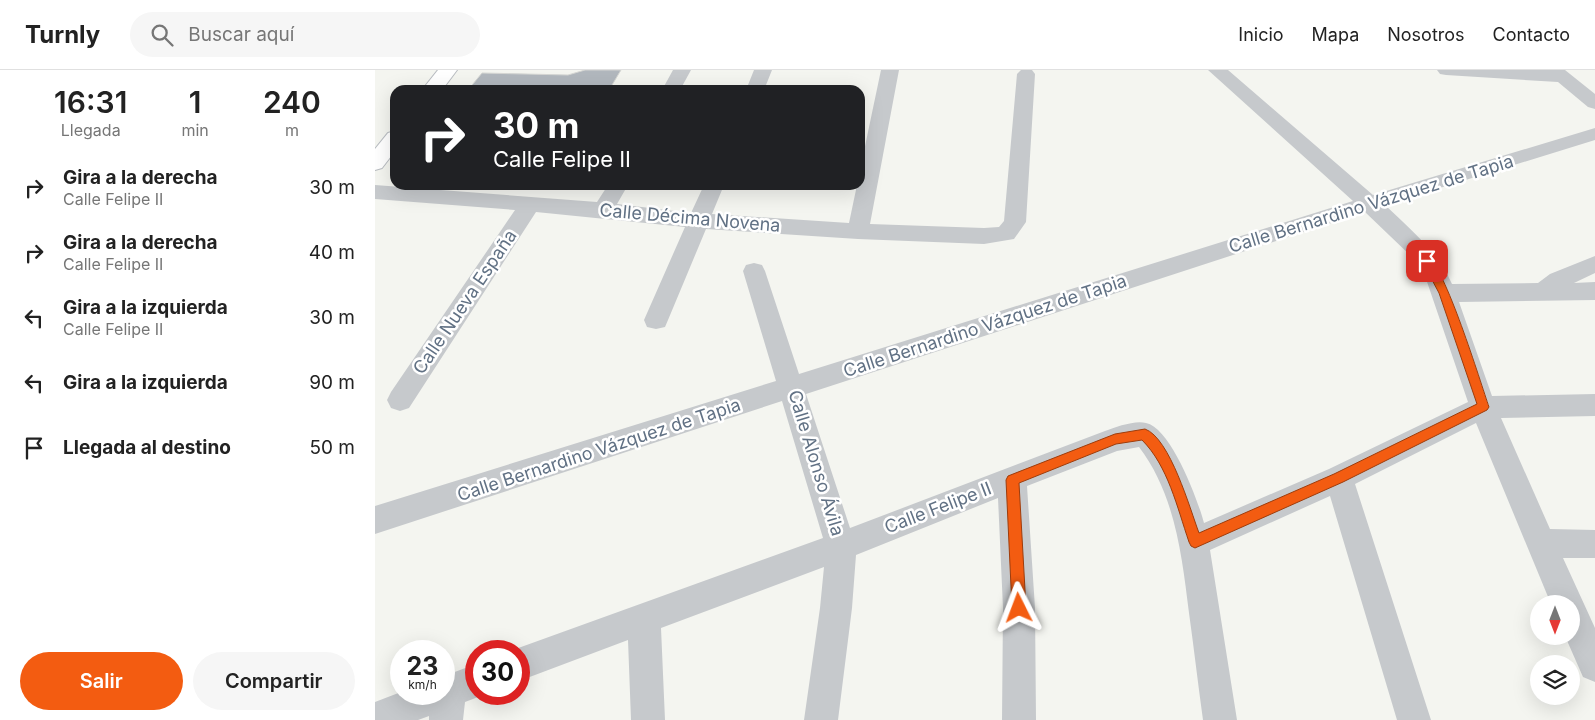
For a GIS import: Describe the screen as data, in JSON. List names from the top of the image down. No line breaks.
{"streets":{"street":["Calle Bernardino Vázquez de Tapia","Calle Décima Novena","Calle Nueva España","Calle Alonso Ávila","Calle Felipe II"]},"crossings":[["Calle Bernardino Vázquez de Tapia","Calle Alonso Ávila"],["Calle Décima Novena","Calle Nueva España"],["Calle Alonso Ávila","Calle Felipe II"]],"north":"bottom","page":{"header":"Turnly","search":"Buscar aquí","nav":["Inicio","Mapa","Nosotros","Contacto"],"eta":["16:31","Llegada","1","min","240","m"],"turn":["30 m","Calle Felipe II"],"list":[{"name":"Gira a la derecha","note":"Calle Felipe II","value":"30 m"},{"name":"Gira a la derecha","note":"Calle Felipe II","value":"40 m"},{"name":"Gira a la izquierda","note":"Calle Felipe II","value":"30 m"},{"name":"Gira a la izquierda","value":"90 m"},{"name":"Llegada al destino","value":"50 m"}],"speed":"23 km/h","limit":"30","buttons":["Salir","Compartir"]}}
